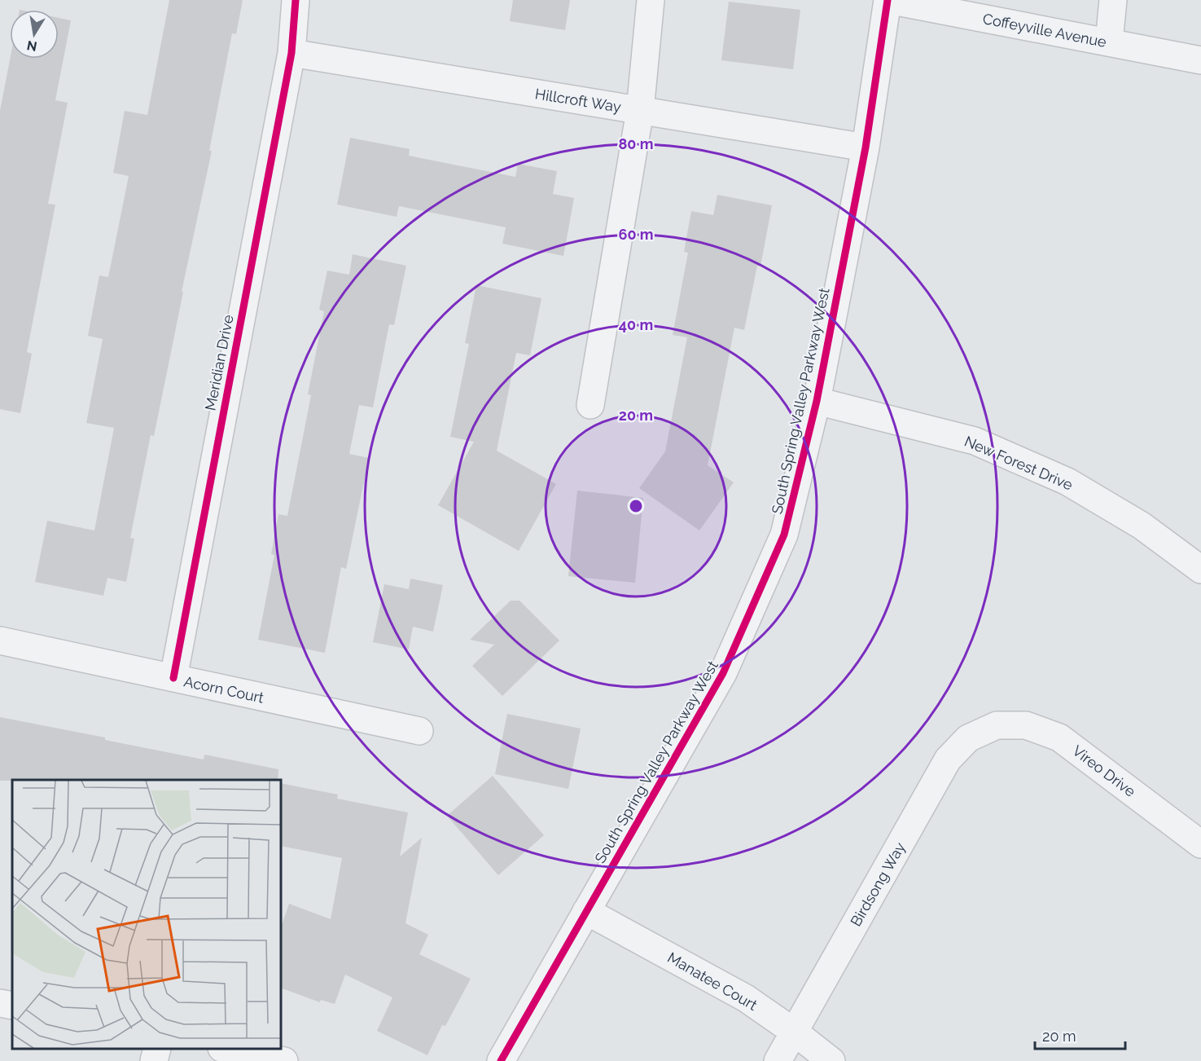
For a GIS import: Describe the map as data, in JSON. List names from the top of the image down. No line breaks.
{"streets":{"street":["Coffeyville Avenue","Hillcroft Way","Meridian Drive","South Spring Valley Parkway West","New Forest Drive","Acorn Court","Vireo Drive","Birdsong Way","Manatee Court"]},"crossings":[["Coffeyville Avenue","South Spring Valley Parkway West"],["Hillcroft Way","Meridian Drive"],["Hillcroft Way","South Spring Valley Parkway West"],["Meridian Drive","Acorn Court"],["South Spring Valley Parkway West","New Forest Drive"],["South Spring Valley Parkway West","Manatee Court"],["Vireo Drive","Birdsong Way"],["Birdsong Way","Manatee Court"]],"scale_bar":"20 m","north":"bottom","rings":["80 m","60 m","40 m","20 m"]}
